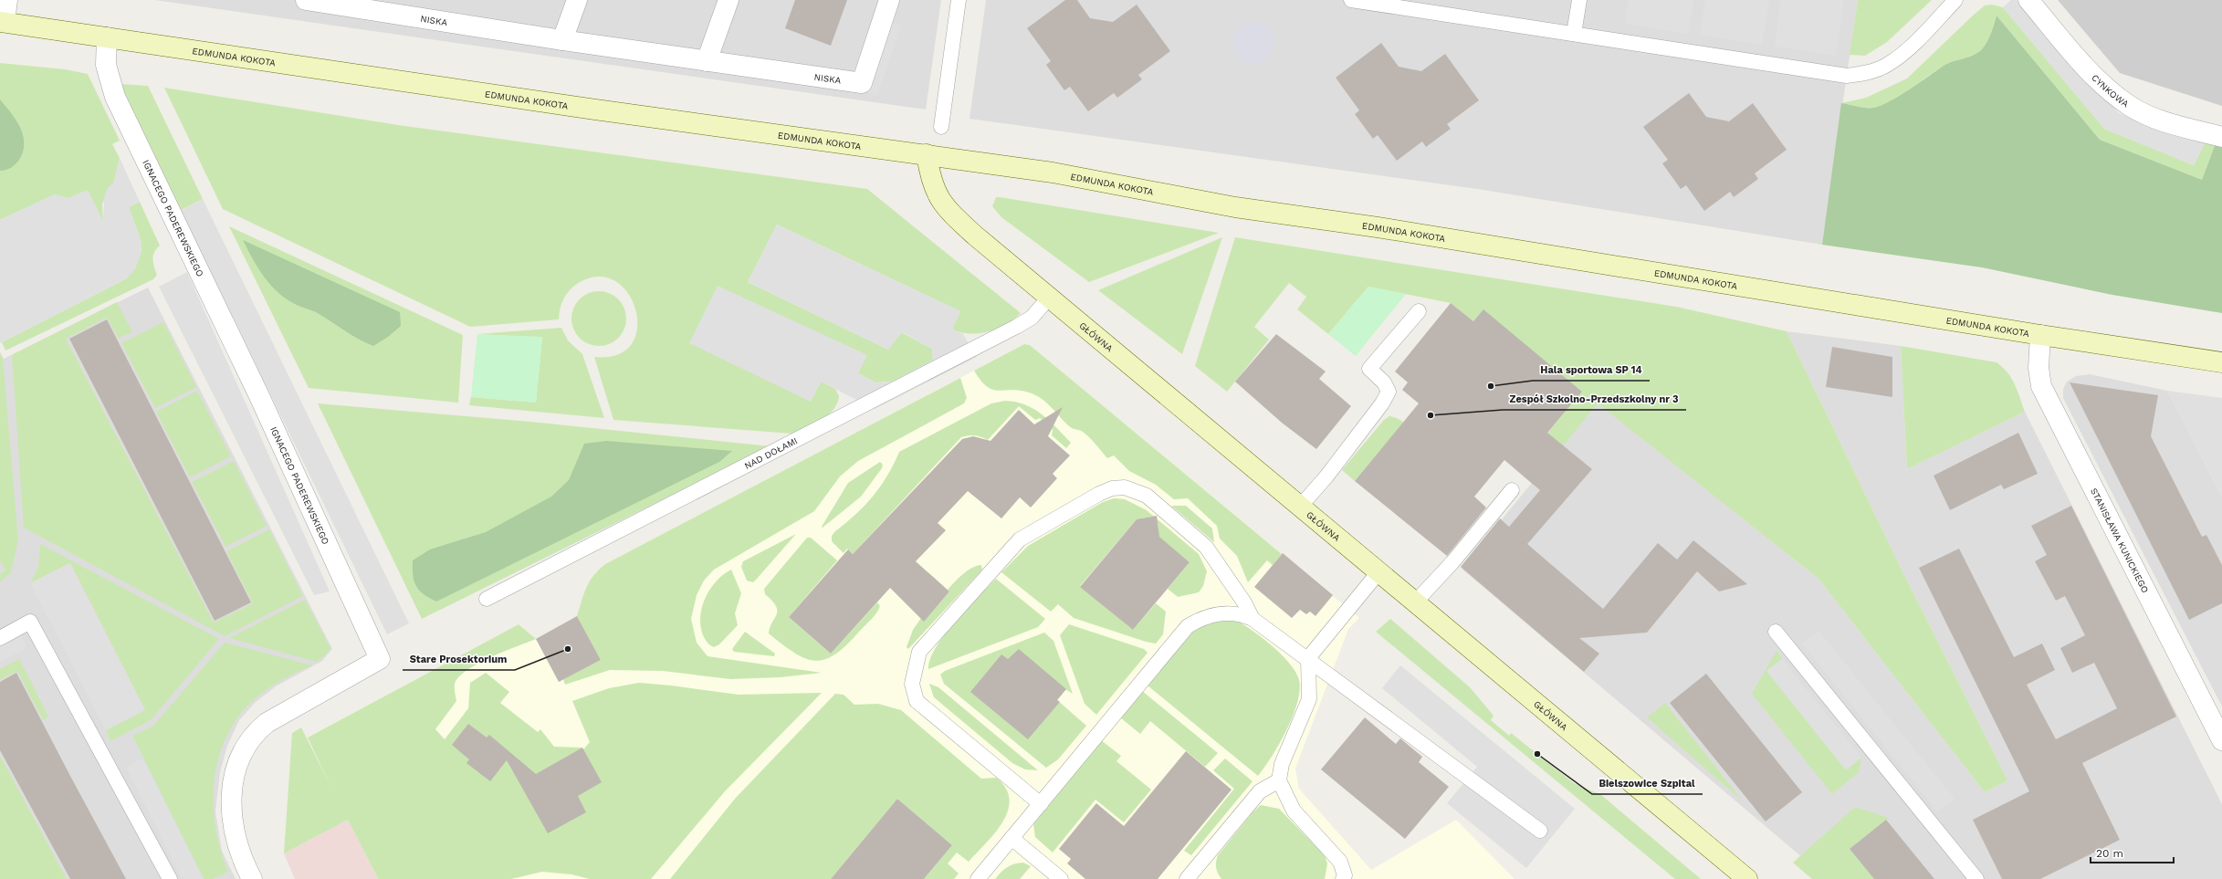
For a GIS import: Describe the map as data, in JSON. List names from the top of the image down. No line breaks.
{"streets":{"street":["NISKA","EDMUNDA KOKOTA","CYNKOWA","IGNACEGO PADEREWSKIEGO","GŁÓWNA","STANISŁAWA KUNICKIEGO"],"lane":["NAD DOŁAMI"]},"crossings":[["EDMUNDA KOKOTA","IGNACEGO PADEREWSKIEGO"],["EDMUNDA KOKOTA","GŁÓWNA"],["EDMUNDA KOKOTA","STANISŁAWA KUNICKIEGO"],["GŁÓWNA","NAD DOŁAMI"]],"places":["Hala sportowa SP 14","Zespół Szkolno-Przedszkolny nr 3","Stare Prosektorium","Bielszowice Szpital"],"scale_bar":"20 m"}
